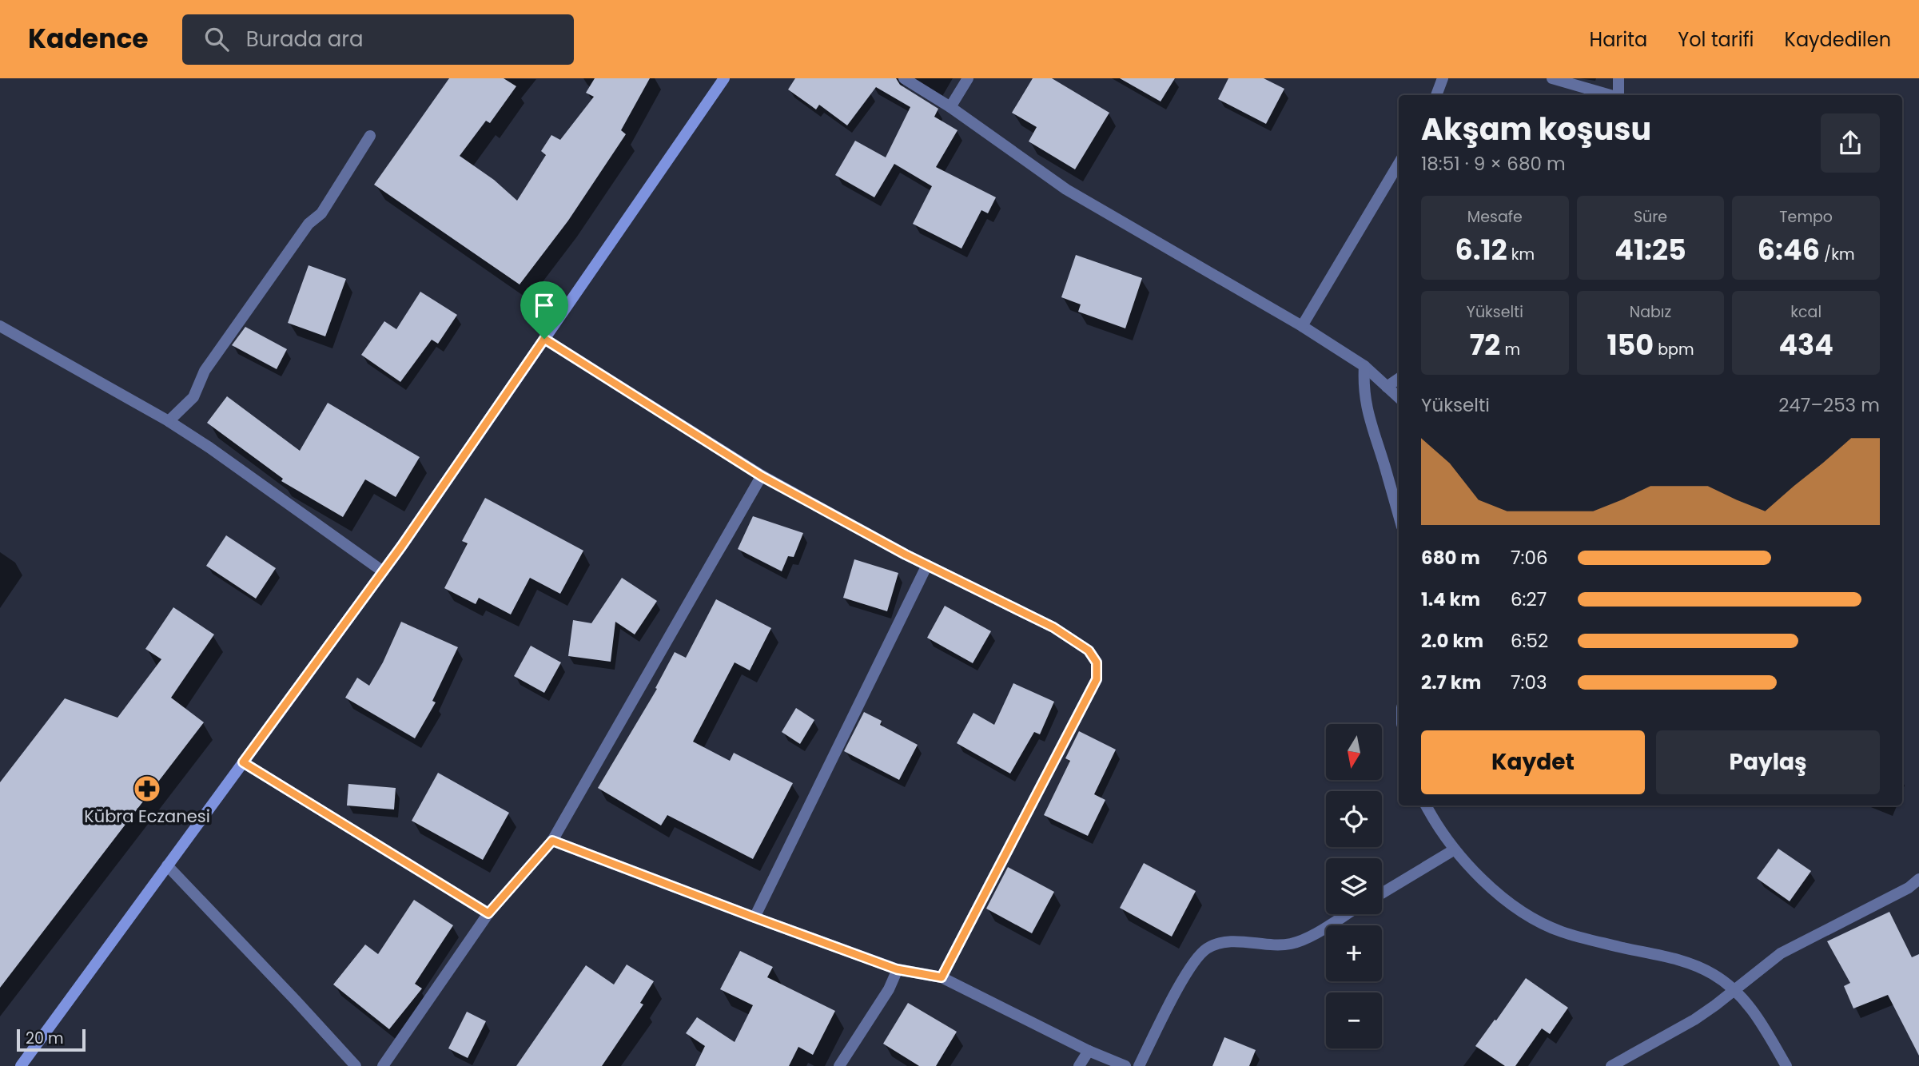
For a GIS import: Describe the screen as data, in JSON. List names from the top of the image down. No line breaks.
{"places":{"pharmacy":["Kübra Eczanesi"]},"scale_bar":"20 m","north":"bottom","page":{"header":"Kadence","search":"Burada ara","nav":["Harita","Yol tarifi","Kaydedilen"],"heading":["Akşam koşusu","18:51 · 9 × 680 m"],"stats":[["Mesafe","6.12 km"],["Süre","41:25"],["Tempo","6:46 /km"],["Yükselti","72 m"],["Nabız","150 bpm"],["kcal","434"]],"chart":["Yükselti","247–253 m"],"list":[{"name":"680 m","note":"7:06"},{"name":"1.4 km","note":"6:27"},{"name":"2.0 km","note":"6:52"},{"name":"2.7 km","note":"7:03"}],"buttons":["Kaydet","Paylaş"],"map_buttons":["+","−"],"scale":"20 m"}}
